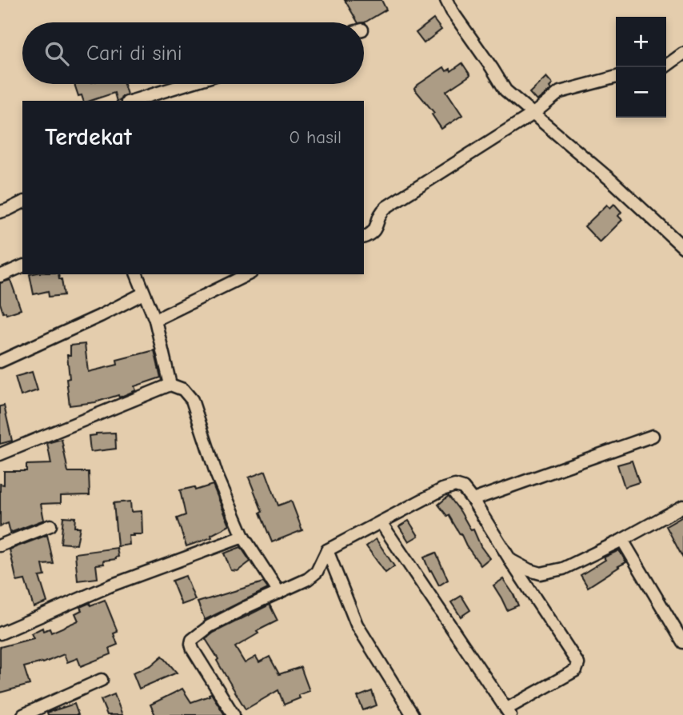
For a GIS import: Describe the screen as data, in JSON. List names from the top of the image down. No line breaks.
{"page":{"map_buttons":["+","−"],"search":"Cari di sini","heading":["Terdekat","0 hasil"]}}
